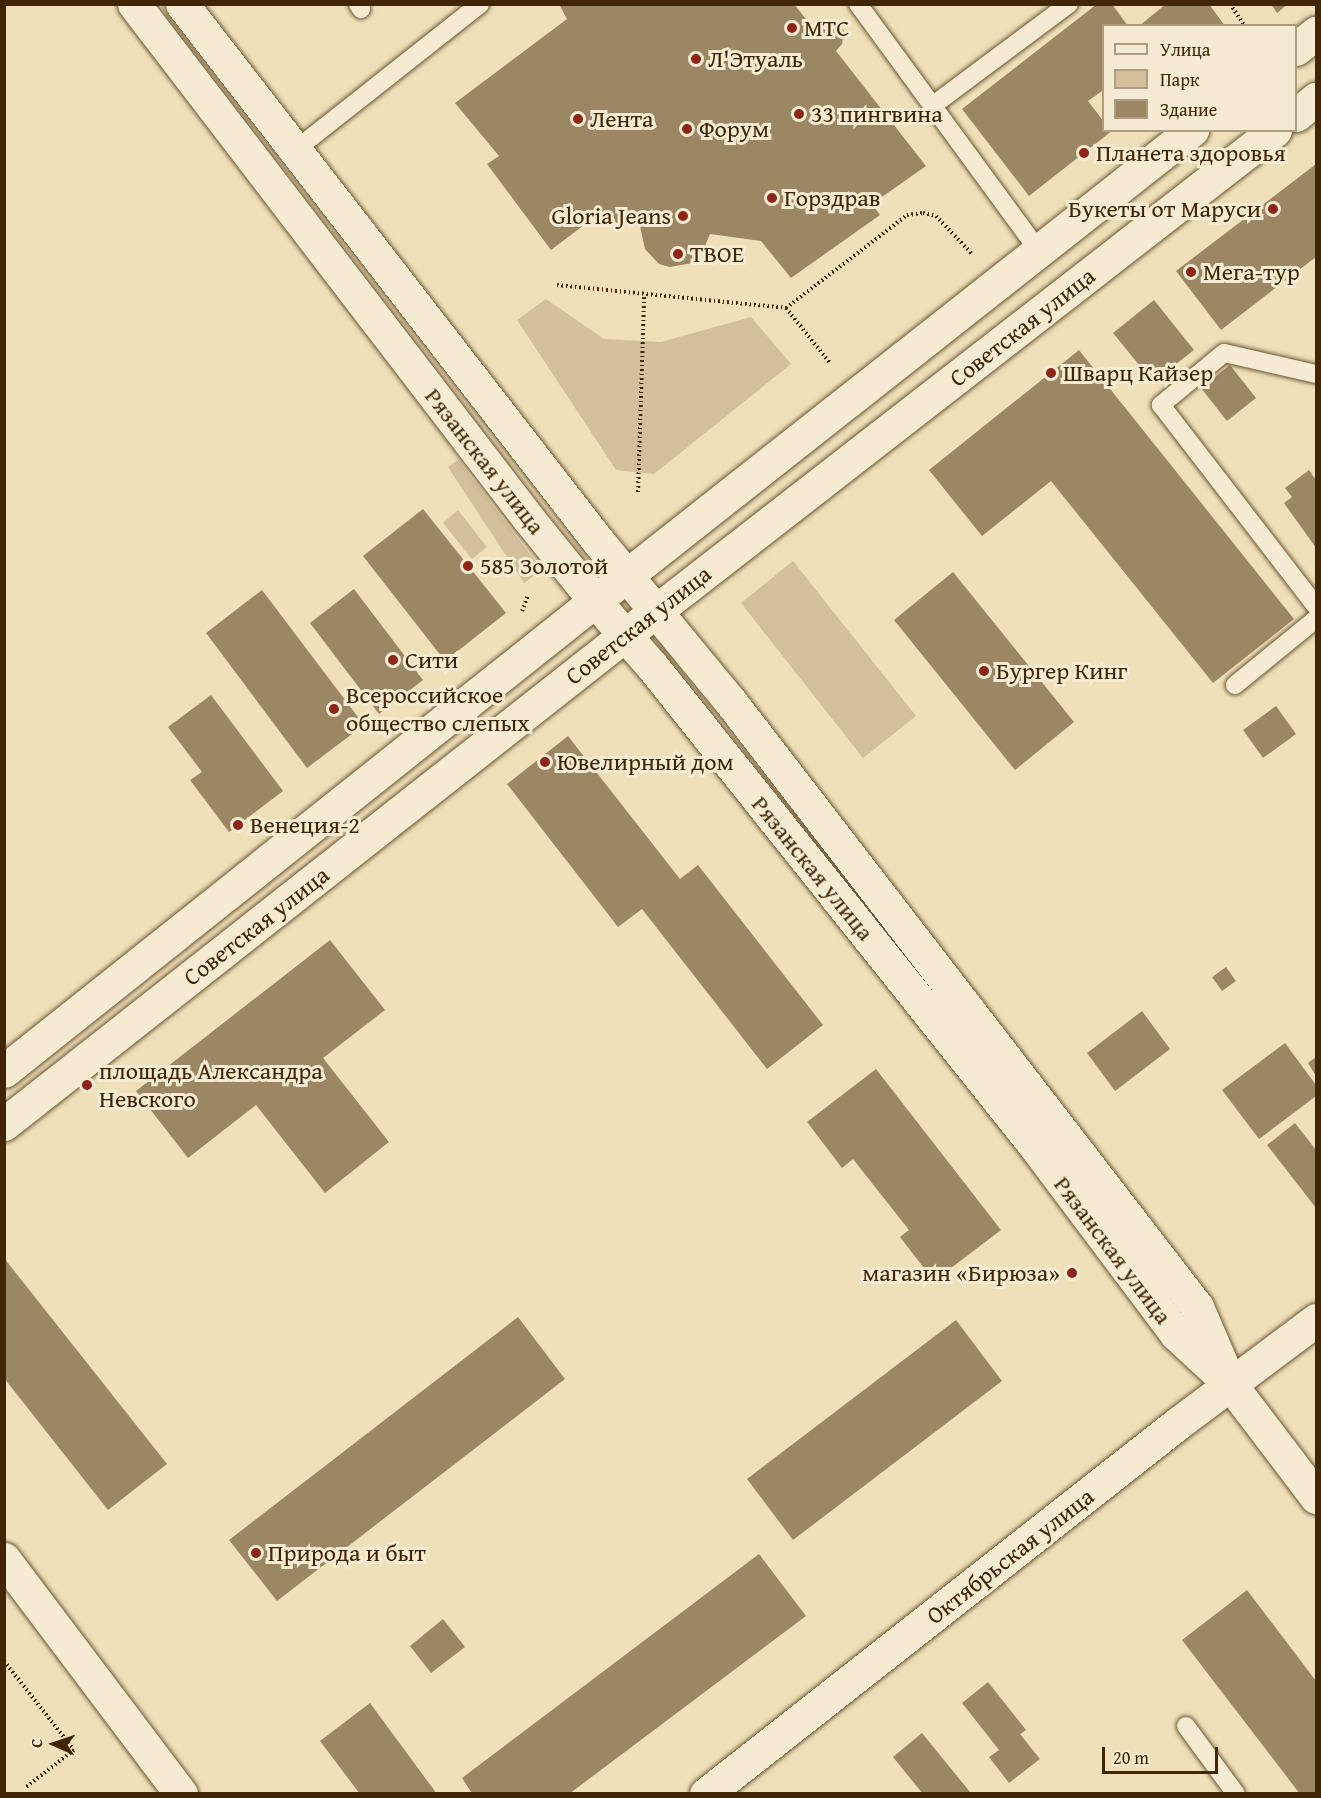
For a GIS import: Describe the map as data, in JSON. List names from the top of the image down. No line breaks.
{"streets":{"main road":["Советская улица","Рязанская улица","Октябрьская улица"]},"crossings":[["Советская улица","Рязанская улица"],["Рязанская улица","Октябрьская улица"]],"places":["МТС","Л'Этуаль","33 пингвина","Лента","Форум","Планета здоровья","Горздрав","Букеты от Маруси","Gloria Jeans","ТВОЕ","Мега-тур","Шварц Кайзер","585 Золотой","Сити","Бургер Кинг","Всероссийское общество слепых","Ювелирный дом","Венеция-2","площадь Александра Невского","магазин «Бирюза»","Природа и быт"],"legend":["Улица","Парк","Здание"],"scale_bar":"20 m","north":"left"}
